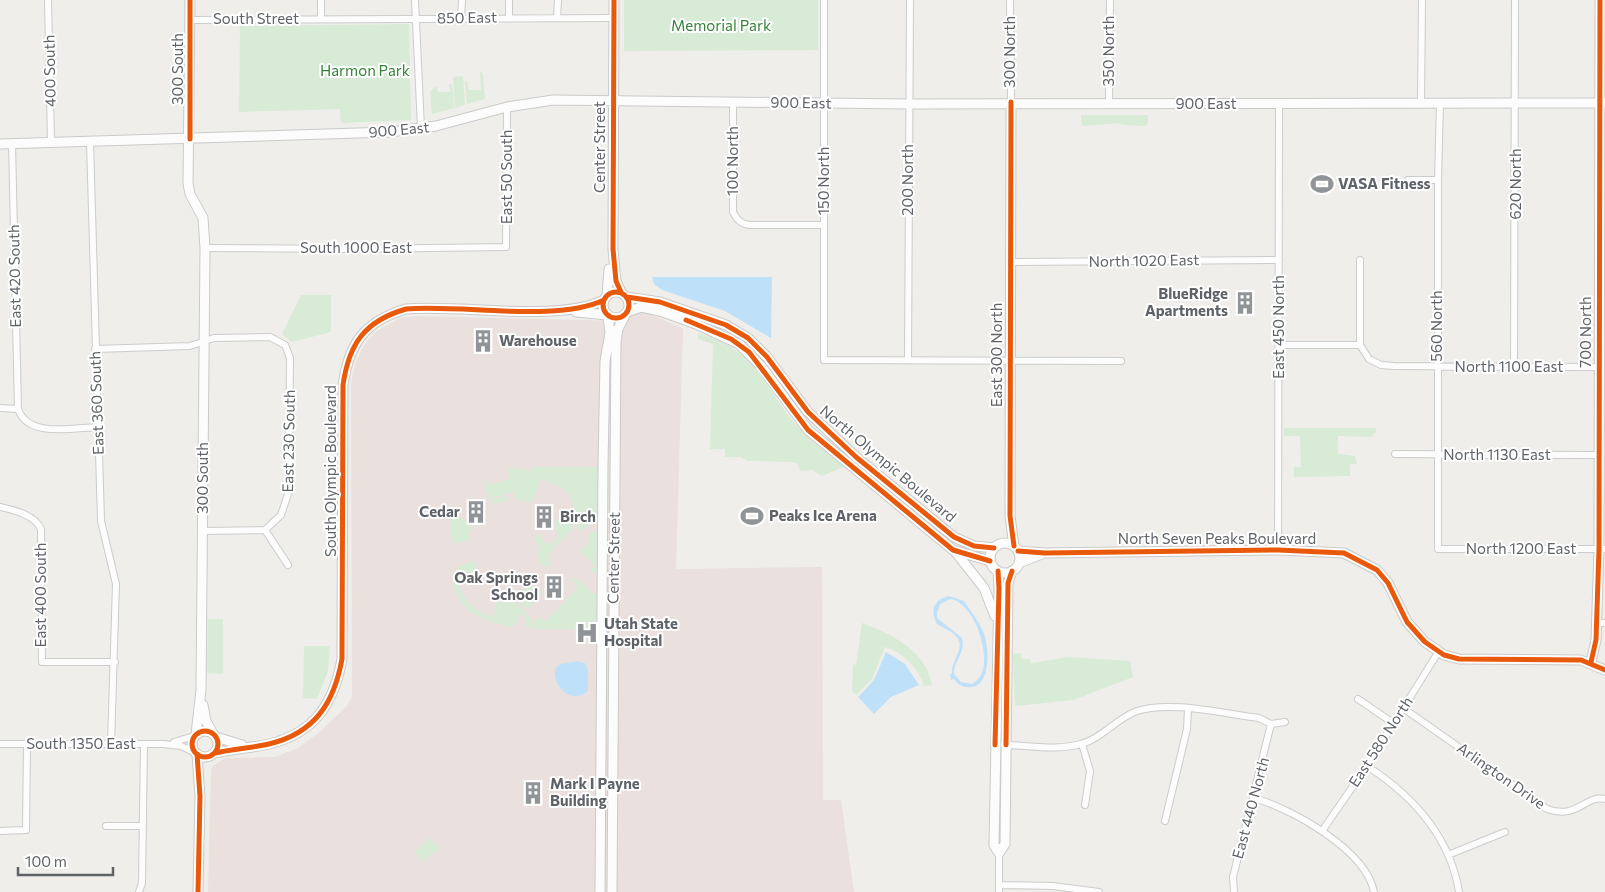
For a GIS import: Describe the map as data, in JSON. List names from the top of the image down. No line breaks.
{"streets":{"street":["850 East","South Street","350 North","300 North","300 South","400 South","900 East","Center Street","100 North","East 50 South","200 North","150 North","620 North","South 1000 East","North 1020 East","East 420 South","560 North","East 450 North","700 North","East 300 North","North 1100 East","East 360 South","East 230 South","North 1130 East","North Olympic Boulevard","South Olympic Boulevard","North Seven Peaks Boulevard","North 1200 East","East 400 South","East 580 North","South 1350 East","Arlington Drive","East 440 North"]},"crossings":[["850 East","South Street"],["850 East","Center Street"],["South Street","300 South"],["350 North","900 East"],["300 North","900 East"],["300 North","East 300 North"],["300 South","900 East"],["300 South","South 1000 East"],["300 South","East 230 South"],["300 South","South Olympic Boulevard"],["300 South","South 1350 East"],["400 South","900 East"],["900 East","Center Street"],["900 East","100 North"],["900 East","East 50 South"],["900 East","200 North"],["900 East","150 North"],["900 East","620 North"],["900 East","East 420 South"],["900 East","560 North"],["900 East","East 450 North"],["900 East","700 North"],["900 East","East 360 South"],["Center Street","North Olympic Boulevard"],["Center Street","South Olympic Boulevard"],["100 North","150 North"],["East 50 South","South 1000 East"],["200 North","150 North"],["620 North","North 1100 East"],["North 1020 East","East 450 North"],["North 1020 East","East 300 North"],["560 North","North 1100 East"],["560 North","North 1130 East"],["560 North","North 1200 East"],["East 450 North","North Seven Peaks Boulevard"],["700 North","North 1100 East"],["700 North","North 1130 East"],["700 North","North Seven Peaks Boulevard"],["700 North","North 1200 East"],["East 300 North","North Olympic Boulevard"],["East 300 North","North Seven Peaks Boulevard"],["East 360 South","East 400 South"],["East 360 South","South 1350 East"],["North Olympic Boulevard","South Olympic Boulevard"],["North Olympic Boulevard","North Seven Peaks Boulevard"],["South Olympic Boulevard","South 1350 East"],["North Seven Peaks Boulevard","East 580 North"],["East 580 North","Arlington Drive"]],"parks":["Memorial Park","Harmon Park"],"places":{"sports":["VASA Fitness","Peaks Ice Arena"],"building":["BlueRidge Apartments","Warehouse","Cedar","Birch","Oak Springs School","Mark I Payne Building"],"hospital":["Utah State Hospital"]},"scale_bar":"100 m"}
